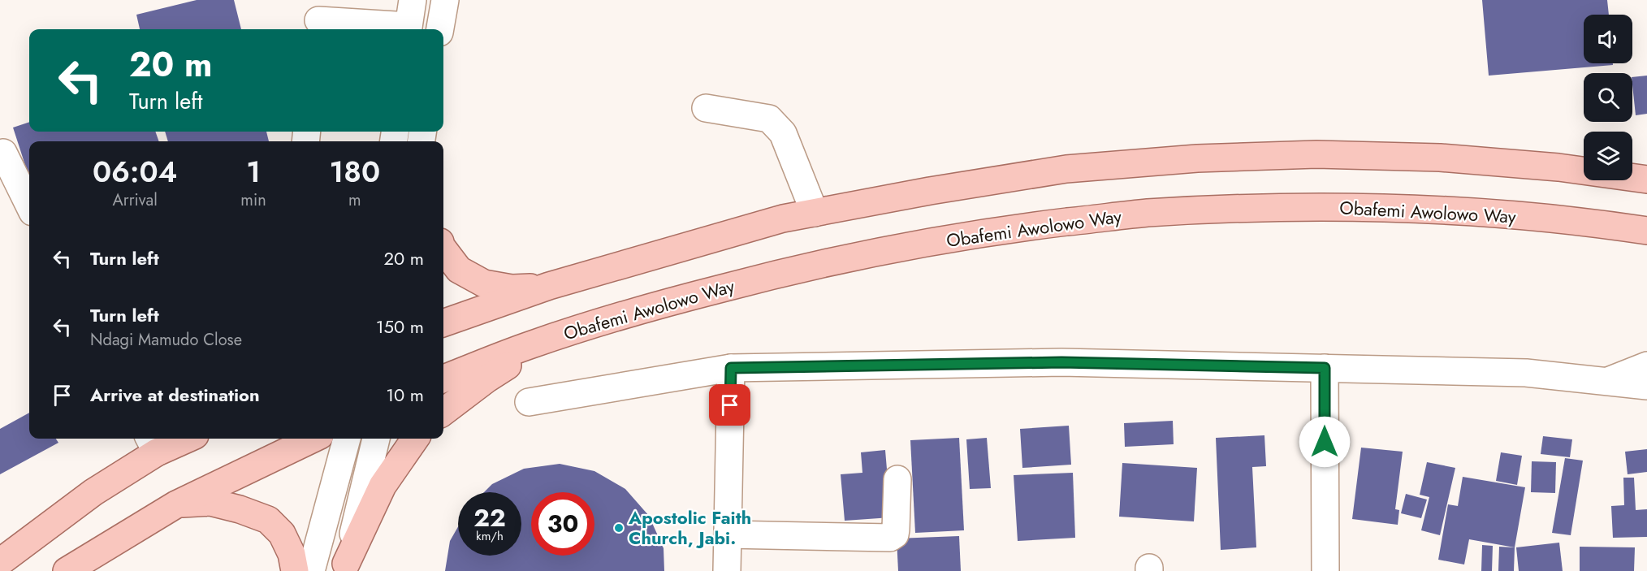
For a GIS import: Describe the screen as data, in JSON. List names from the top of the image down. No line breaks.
{"streets":{"main road":["Obafemi Awolowo Way"]},"places":["Apostolic Faith Church, Jabi."],"page":{"turn":["20 m","Turn left"],"eta":["06:04","Arrival","1","min","180","m"],"list":[{"name":"Turn left","value":"20 m"},{"name":"Turn left","note":"Ndagi Mamudo Close","value":"150 m"},{"name":"Arrive at destination","value":"10 m"}],"speed":"22 km/h","limit":"30"}}
